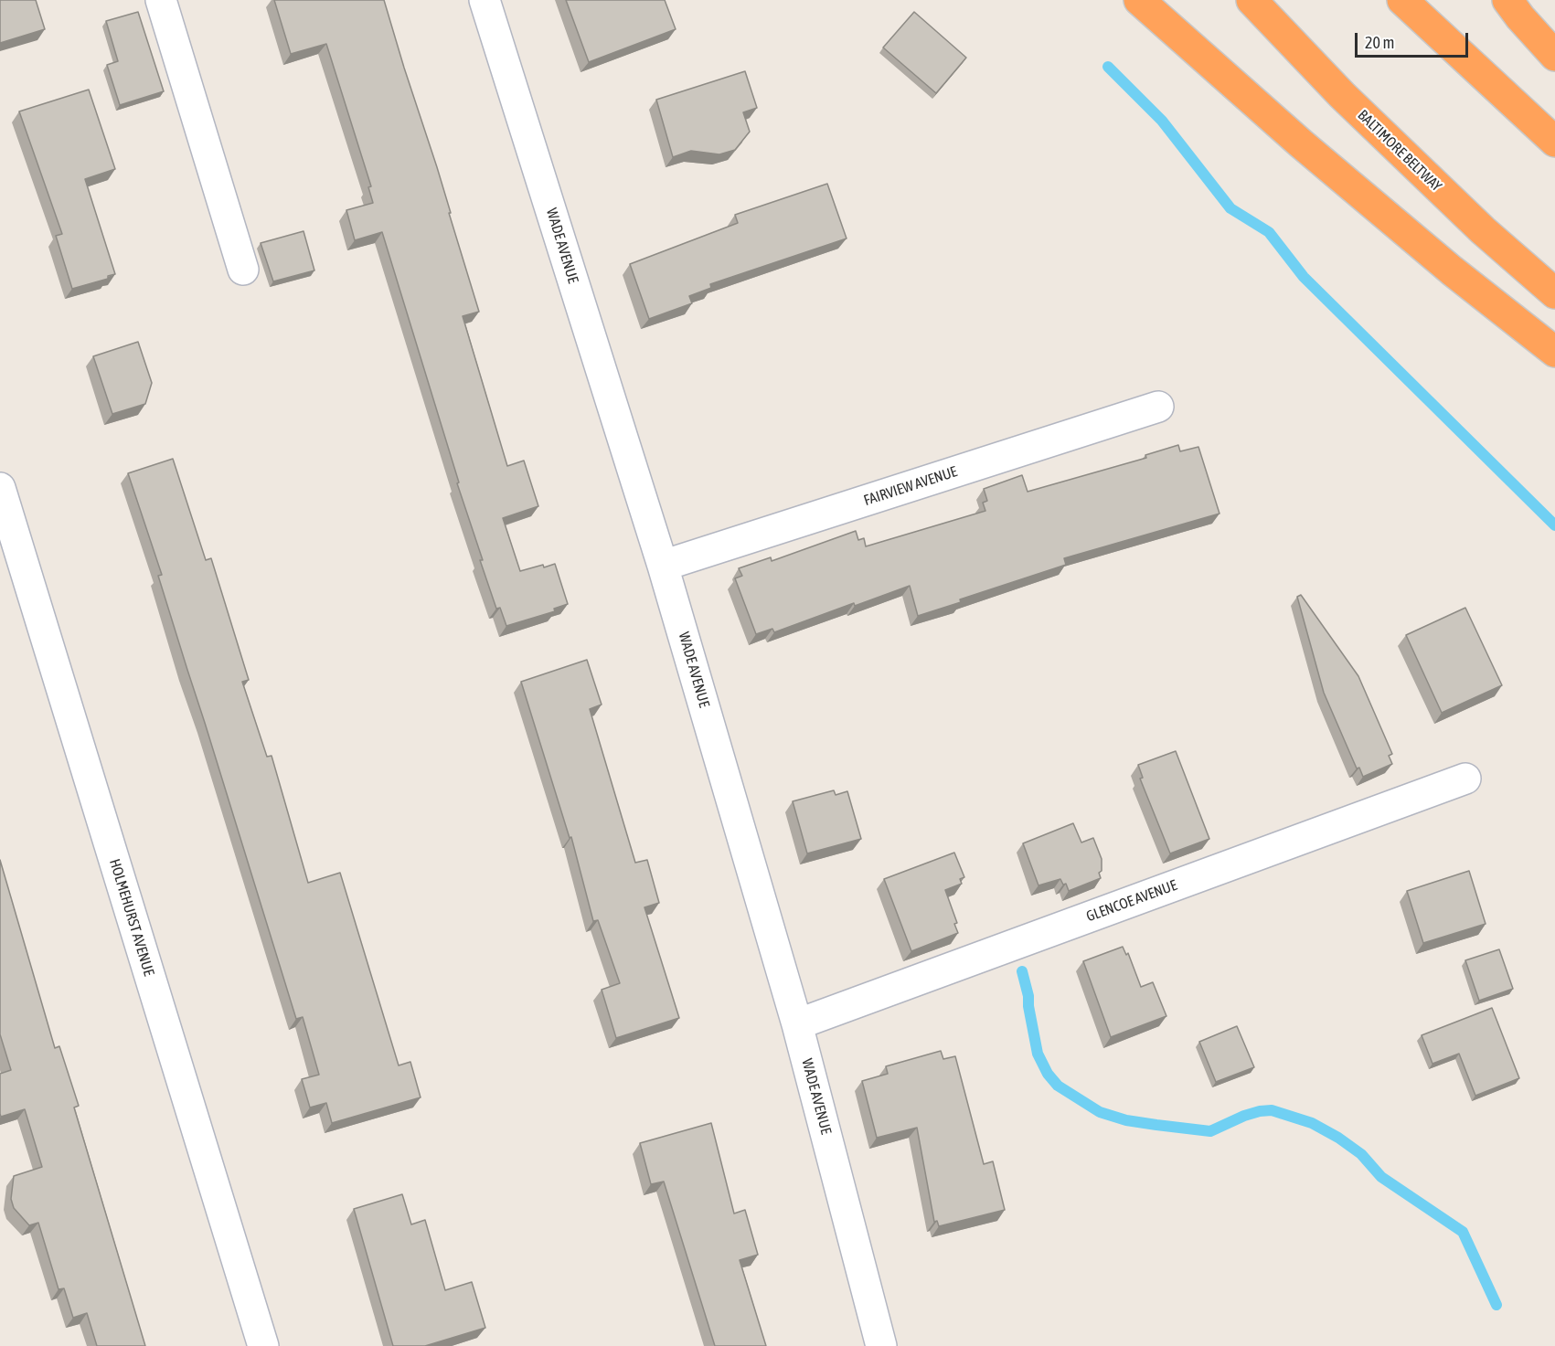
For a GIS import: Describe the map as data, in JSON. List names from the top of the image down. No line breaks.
{"streets":{"highway":["BALTIMORE BELTWAY"],"street":["WADE AVENUE","FAIRVIEW AVENUE","GLENCOE AVENUE","HOLMEHURST AVENUE"]},"crossings":[["WADE AVENUE","FAIRVIEW AVENUE"],["WADE AVENUE","GLENCOE AVENUE"]],"scale_bar":"20 m"}
